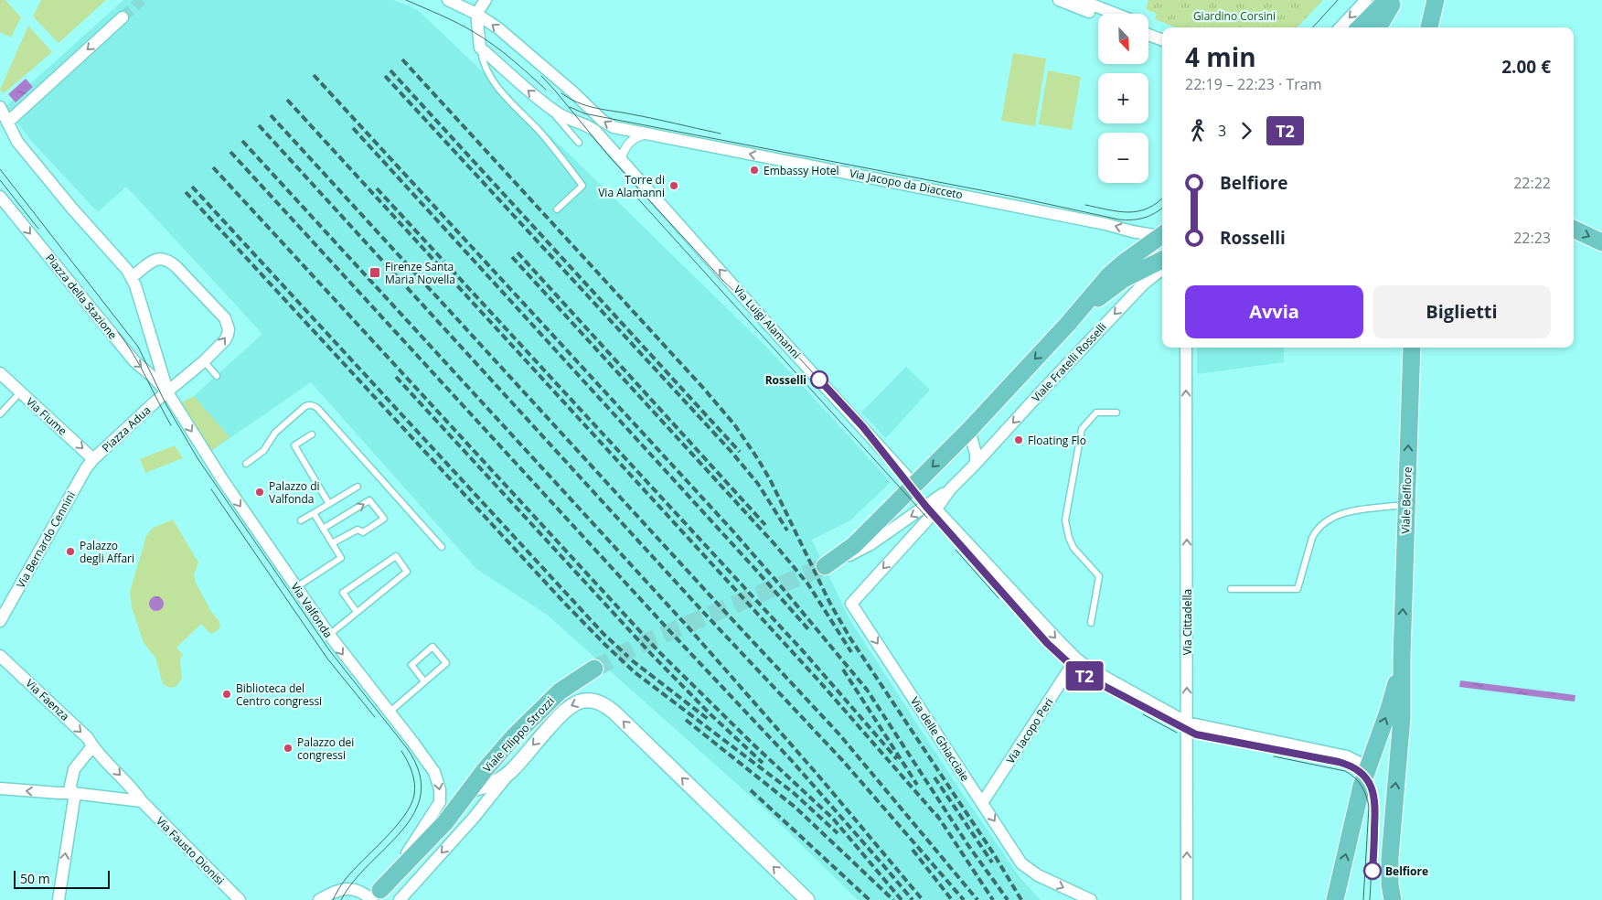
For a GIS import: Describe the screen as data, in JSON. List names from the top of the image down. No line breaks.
{"streets":{"main road":["Viale Fratelli Rosselli","Viale Belfiore","Viale Filippo Strozzi"],"street":["Via Jacopo da Diacceto","Piazza della Stazione","Via Luigi Alamanni","Via Fiume","Piazza Adua","Via Bernardo Cennini","Via Valfonda","Via Cittadella","Via Faenza","Via Iacopo Peri","Via delle Ghiacciaie","Via Fausto Dionisi"]},"crossings":[["Piazza della Stazione","Piazza Adua"],["Piazza della Stazione","Via Valfonda"],["Viale Fratelli Rosselli","Via delle Ghiacciaie"],["Via Fiume","Piazza Adua"],["Via Fiume","Via Bernardo Cennini"],["Piazza Adua","Via Bernardo Cennini"],["Via Valfonda","Viale Filippo Strozzi"],["Via Faenza","Via Fausto Dionisi"],["Via Iacopo Peri","Via delle Ghiacciaie"]],"one_way":["Via Jacopo da Diacceto","Via Luigi Alamanni","Via Fiume","Viale Belfiore","Via Valfonda","Via Cittadella","Via Faenza","Via delle Ghiacciaie"],"parks":["Giardino Corsini"],"places":{"other":["Embassy Hotel","Torre di Via Alamanni","Rosselli","Floating Flo","Palazzo di Valfonda","Palazzo degli Affari","Biblioteca del Centro congressi","Palazzo dei congressi","Belfiore"],"transit":["Firenze Santa Maria Novella"]},"lines":["tram line T2"],"scale_bar":"50 m","north":"bottom right","page":{"on_map":"T2","map_buttons":["+","−"],"heading":["4 min","22:19 – 22:23 · Tram","2.00 €"],"legs":["3","T2"],"list":[{"name":"Belfiore","value":"22:22"},{"name":"Rosselli","value":"22:23"}],"buttons":["Avvia","Biglietti"],"scale":"50 m"}}
